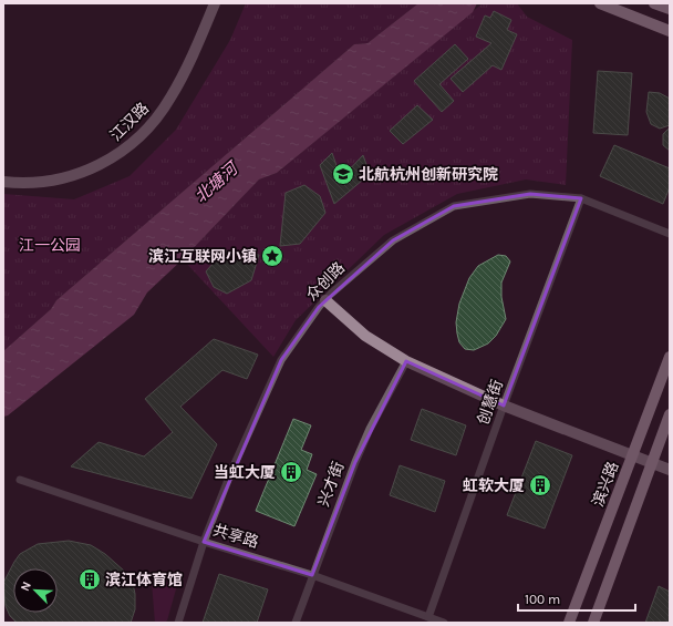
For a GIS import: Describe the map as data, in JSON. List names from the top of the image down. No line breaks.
{"streets":{"main road":["滨兴路"],"street":["江汉路","众创路","创慧街","兴才街","共享路"]},"crossings":[["众创路","创慧街"],["众创路","共享路"],["创慧街","共享路"],["兴才街","共享路"]],"water":["北塘河"],"parks":["江一公园"],"places":{"school or university":["北航杭州创新研究院"],"place":["滨江互联网小镇"],"building":["当虹大厦","虹软大厦","滨江体育馆"]},"scale_bar":"100 m","north":"top left"}
